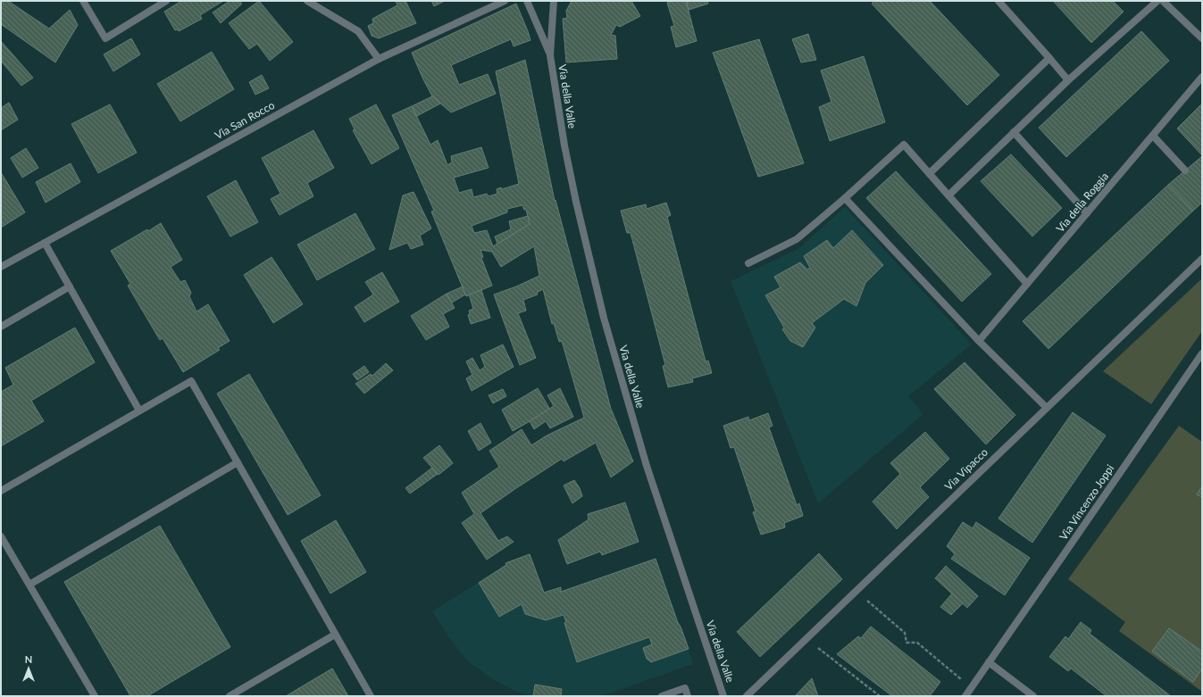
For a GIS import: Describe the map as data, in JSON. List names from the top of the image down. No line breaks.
{"streets":{"street":["Via della Valle","Via San Rocco","Via della Roggia","Via Vipacco","Via Vincenzo Joppi"]},"north":"top"}
